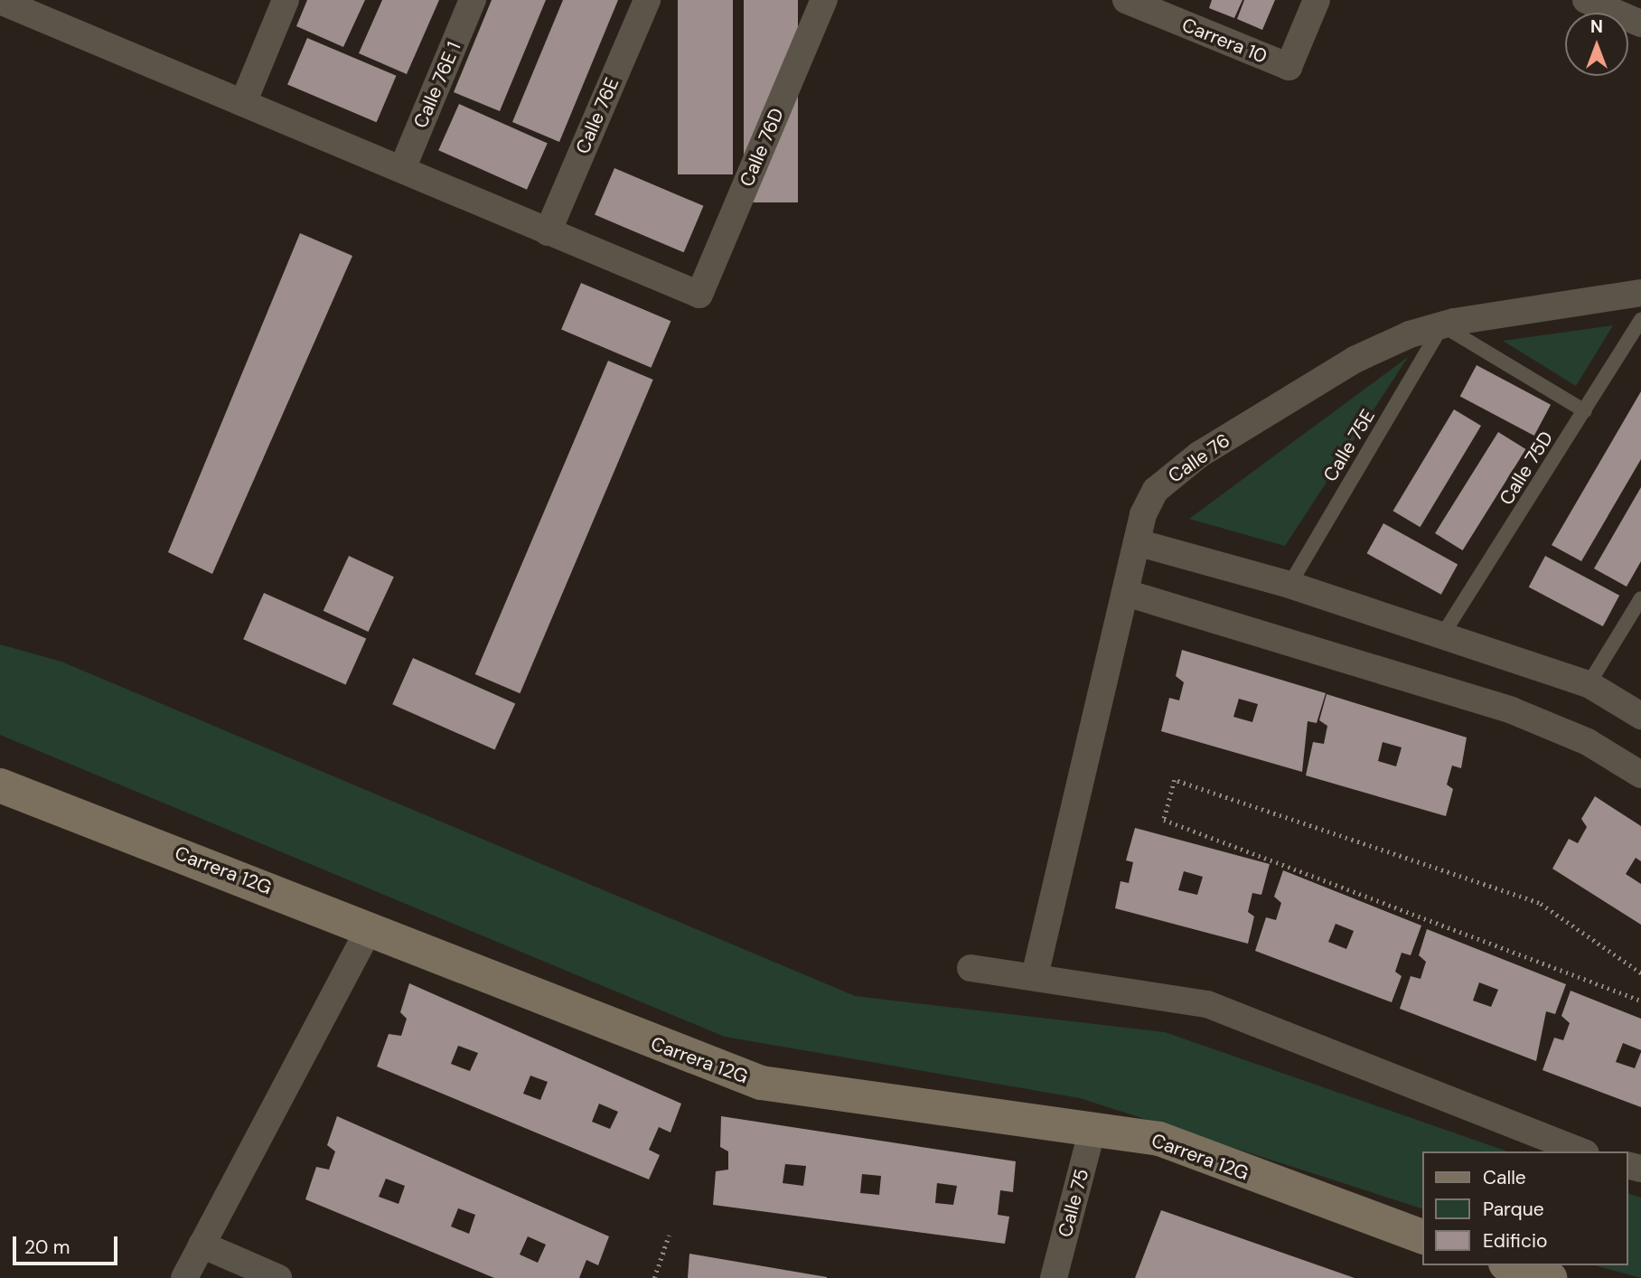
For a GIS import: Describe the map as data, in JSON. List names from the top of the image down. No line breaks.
{"streets":{"street":["Carrera 10","Calle 76E 1","Calle 76E","Calle 76D","Calle 76","Carrera 12G","Calle 75"],"lane":["Calle 75E","Calle 75D"]},"crossings":[["Calle 76E","Calle 76D"],["Calle 75E","Calle 76"],["Carrera 12G","Calle 75"]],"legend":["Calle","Parque","Edificio"],"scale_bar":"20 m","north":"top"}
